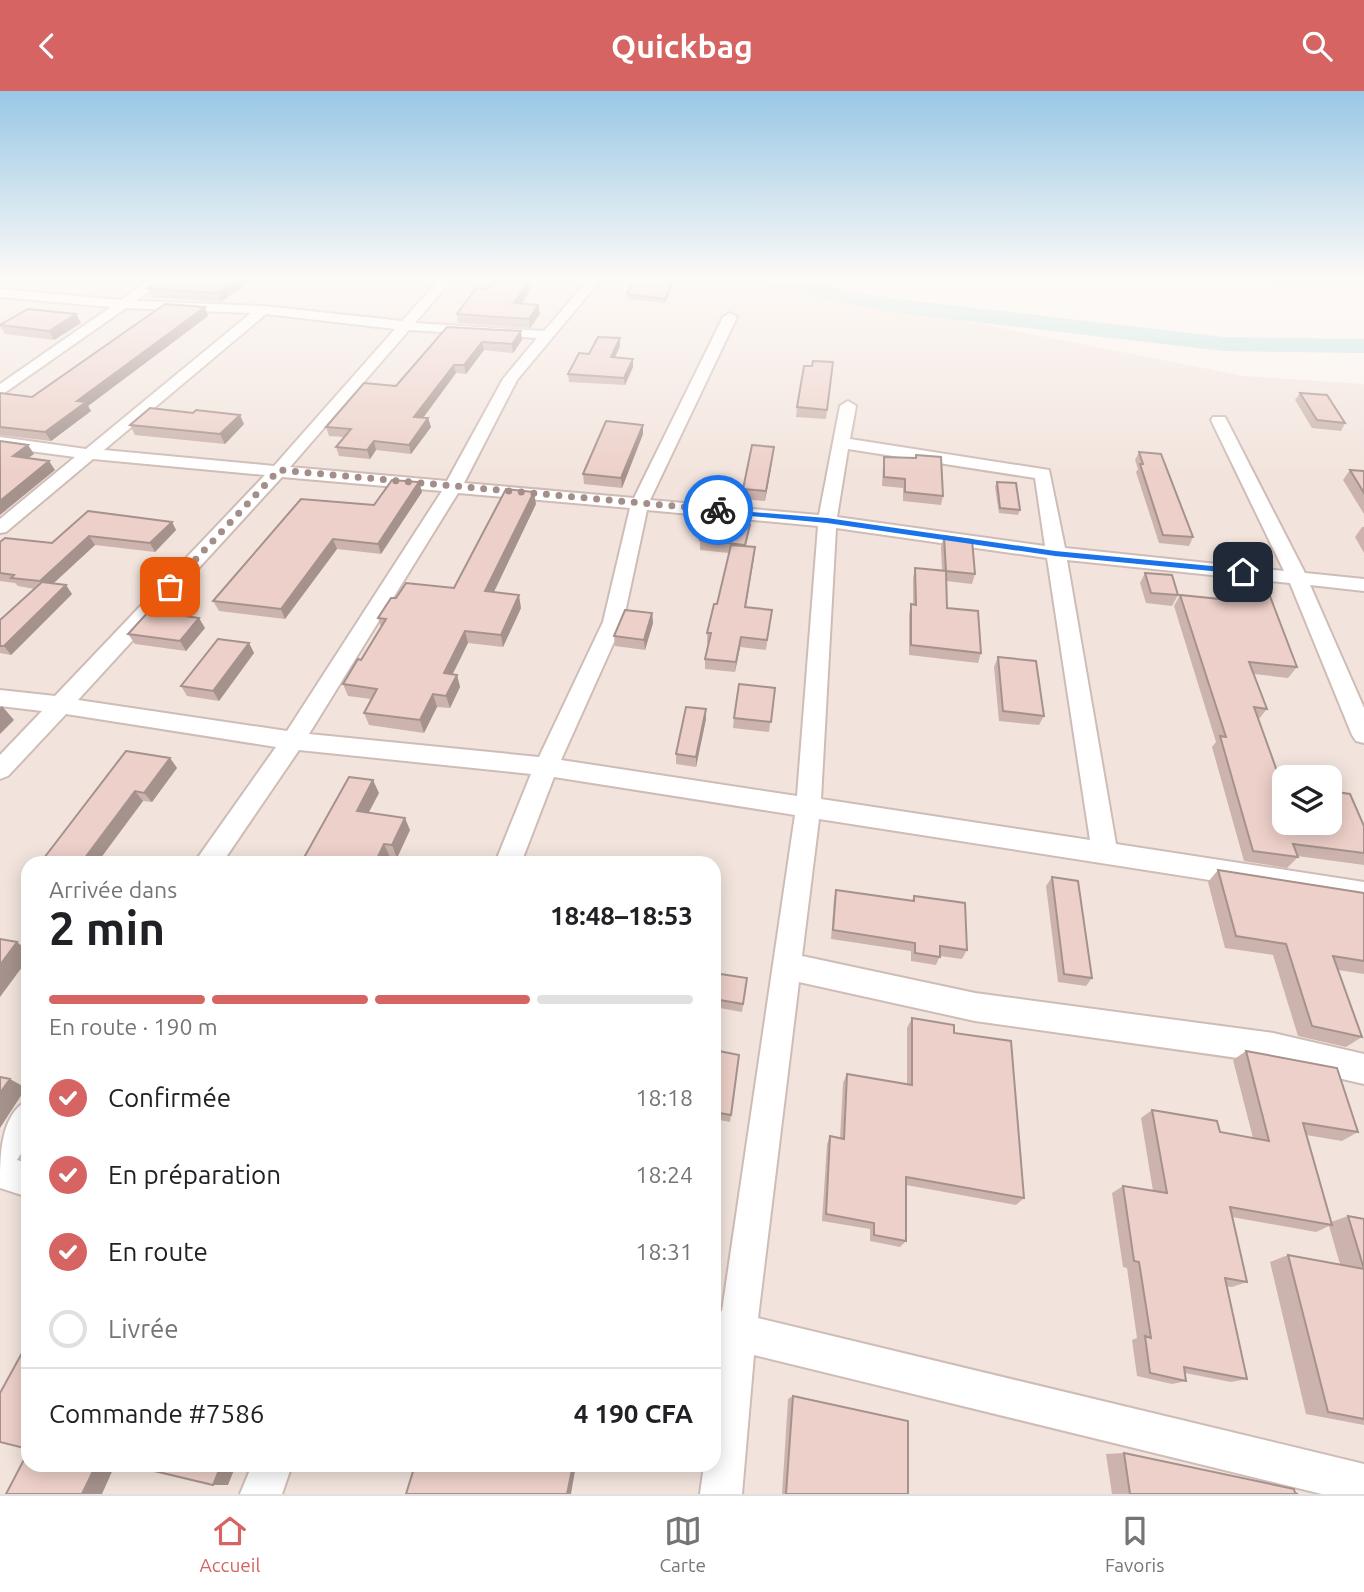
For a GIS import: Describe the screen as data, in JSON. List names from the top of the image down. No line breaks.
{"page":{"header":"Quickbag","heading":["2 min","Arrivée dans","18:48–18:53"],"panel":["Commande #7586","4 190 CFA"],"bar":"En route · 190 m","list":[["Confirmée","18:18"],["En préparation","18:24"],["En route","18:31"],"Livrée"],"tabs":["Accueil","Carte","Favoris"]}}
